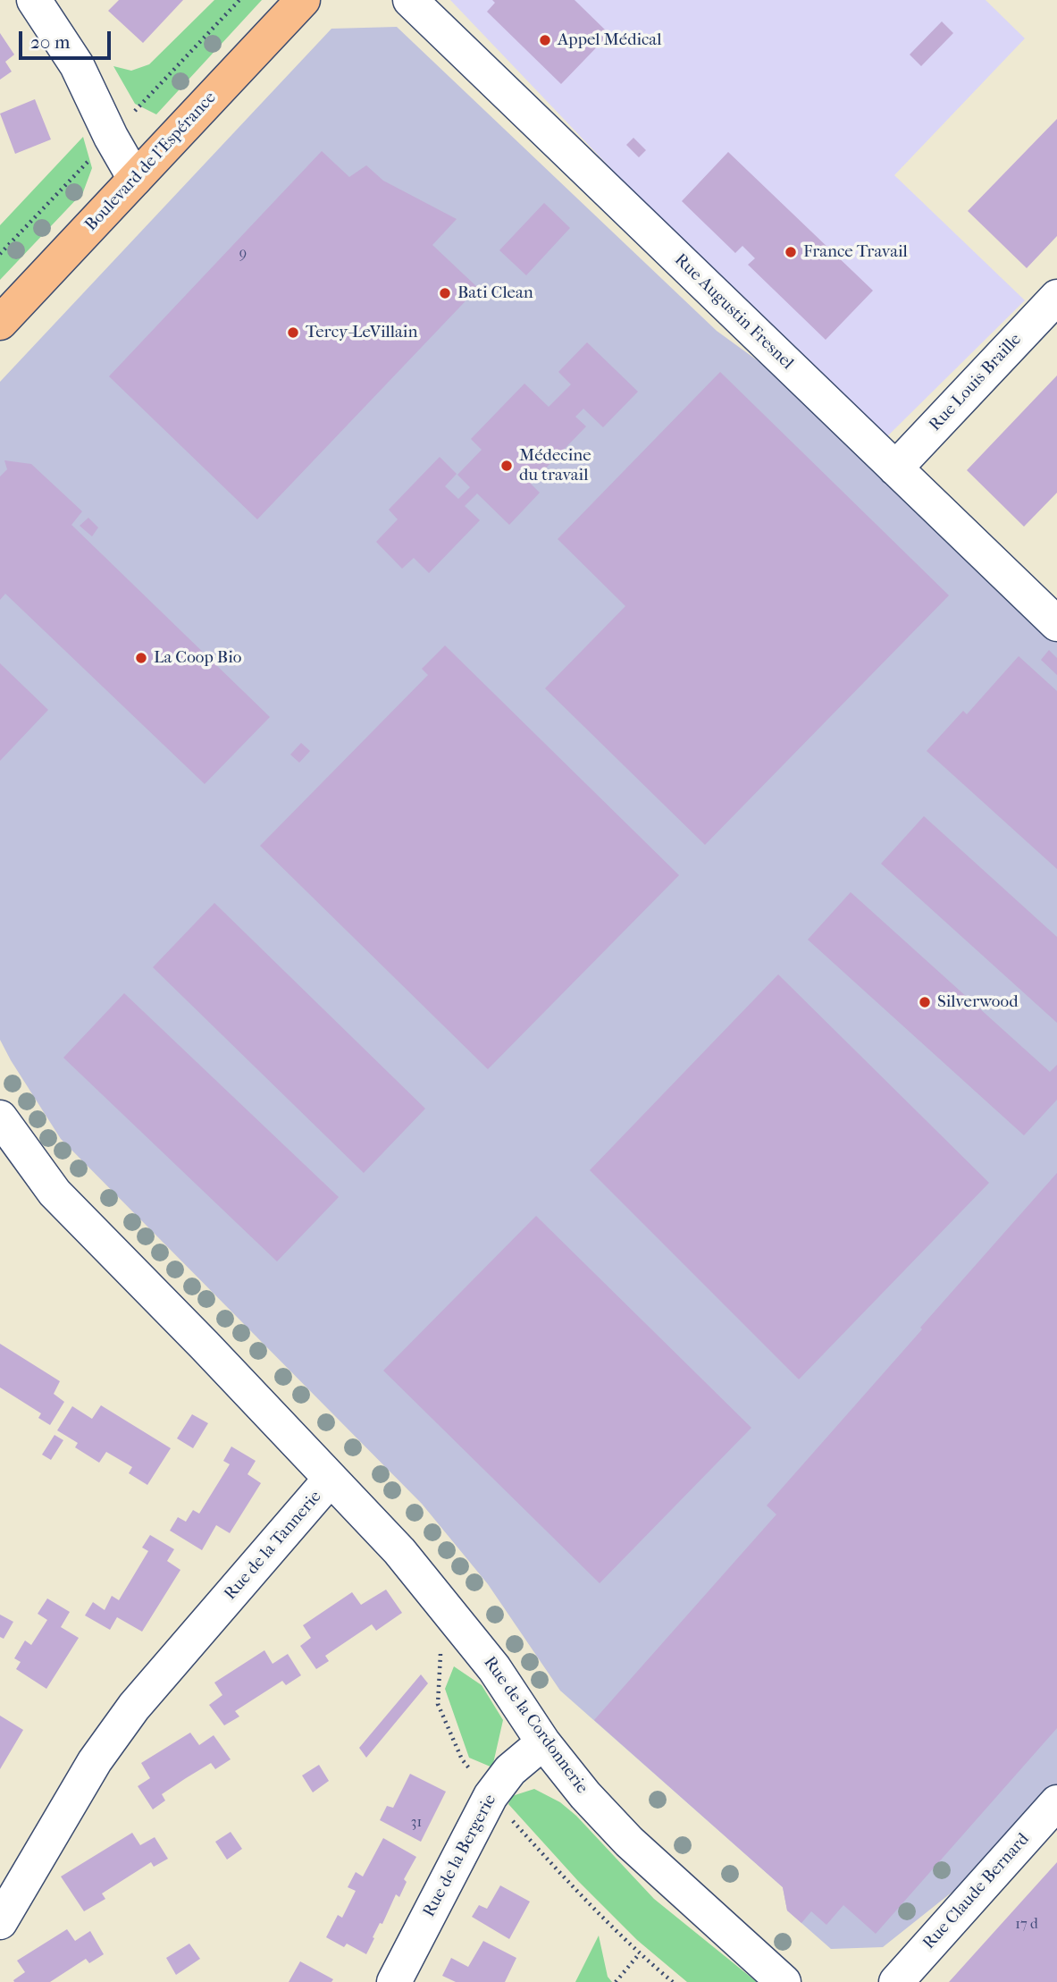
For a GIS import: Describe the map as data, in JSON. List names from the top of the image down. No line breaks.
{"streets":{"main road":["Boulevard de l'Espérance"],"street":["Rue Augustin Fresnel","Rue Louis Braille","Rue de la Tannerie","Rue de la Cordonnerie","Rue de la Bergerie","Rue Claude Bernard"]},"crossings":[["Rue Augustin Fresnel","Rue Louis Braille"],["Rue de la Tannerie","Rue de la Cordonnerie"],["Rue de la Cordonnerie","Rue de la Bergerie"]],"places":["Appel Médical","France Travail","Bati Clean","Tercy-LeVillain","Médecine du travail","La Coop Bio","Silverwood"],"house_numbers":["9","31","17 d"],"scale_bar":"20 m"}
